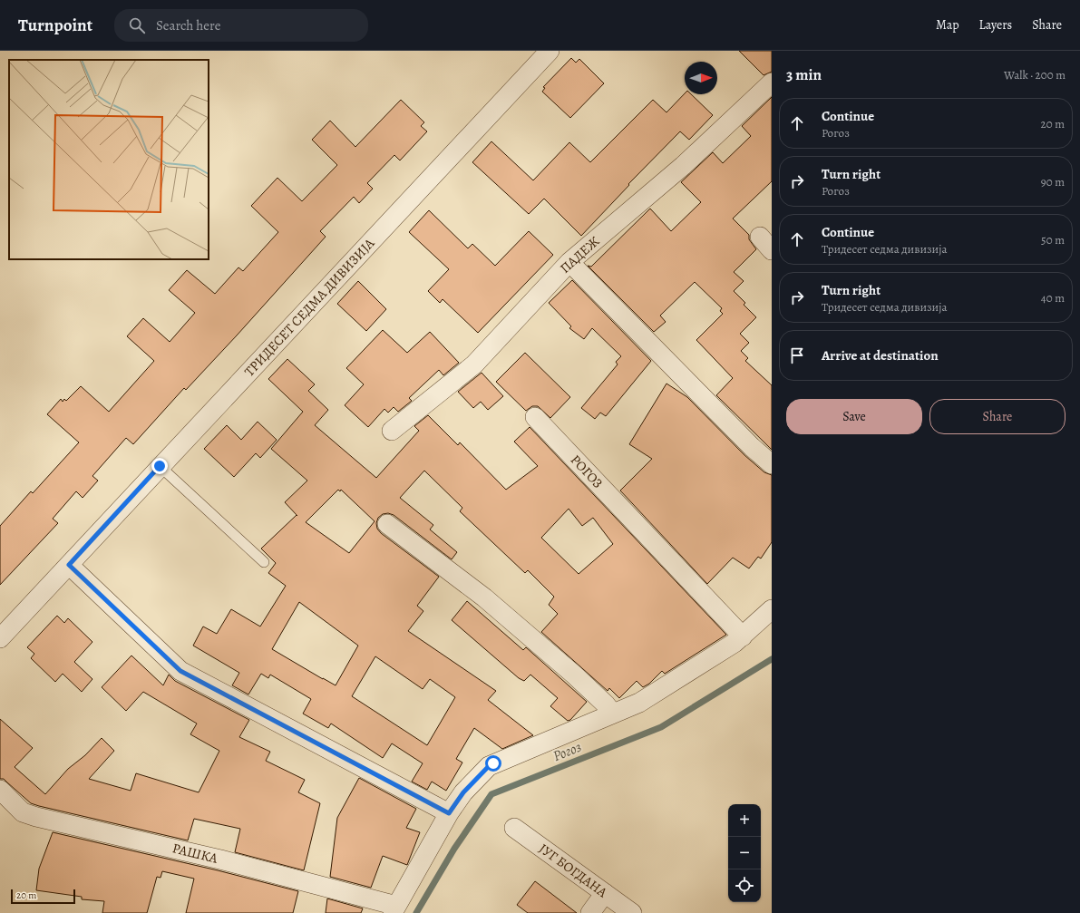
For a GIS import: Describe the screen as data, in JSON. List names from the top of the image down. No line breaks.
{"streets":{"street":["ПАДЕЖ","ТРИДЕСЕТ СЕДМА ДИВИЗИЈА","РОГОЗ","РАШКА","ЈУГ БОГДАНА"]},"water":["Рогоз"],"scale_bar":"20 m","north":"right","page":{"header":"Turnpoint","search":"Search here","nav":["Map","Layers","Share"],"heading":["3 min","Walk · 200 m"],"list":[["Continue","Рогоз","20 m"],["Turn right","Рогоз","90 m"],["Continue","Тридесет седма дивизија","50 m"],["Turn right","Тридесет седма дивизија","40 m"],"Arrive at destination"],"buttons":["Save","Share"],"map_buttons":["+","−"],"scale":"20 m"}}
